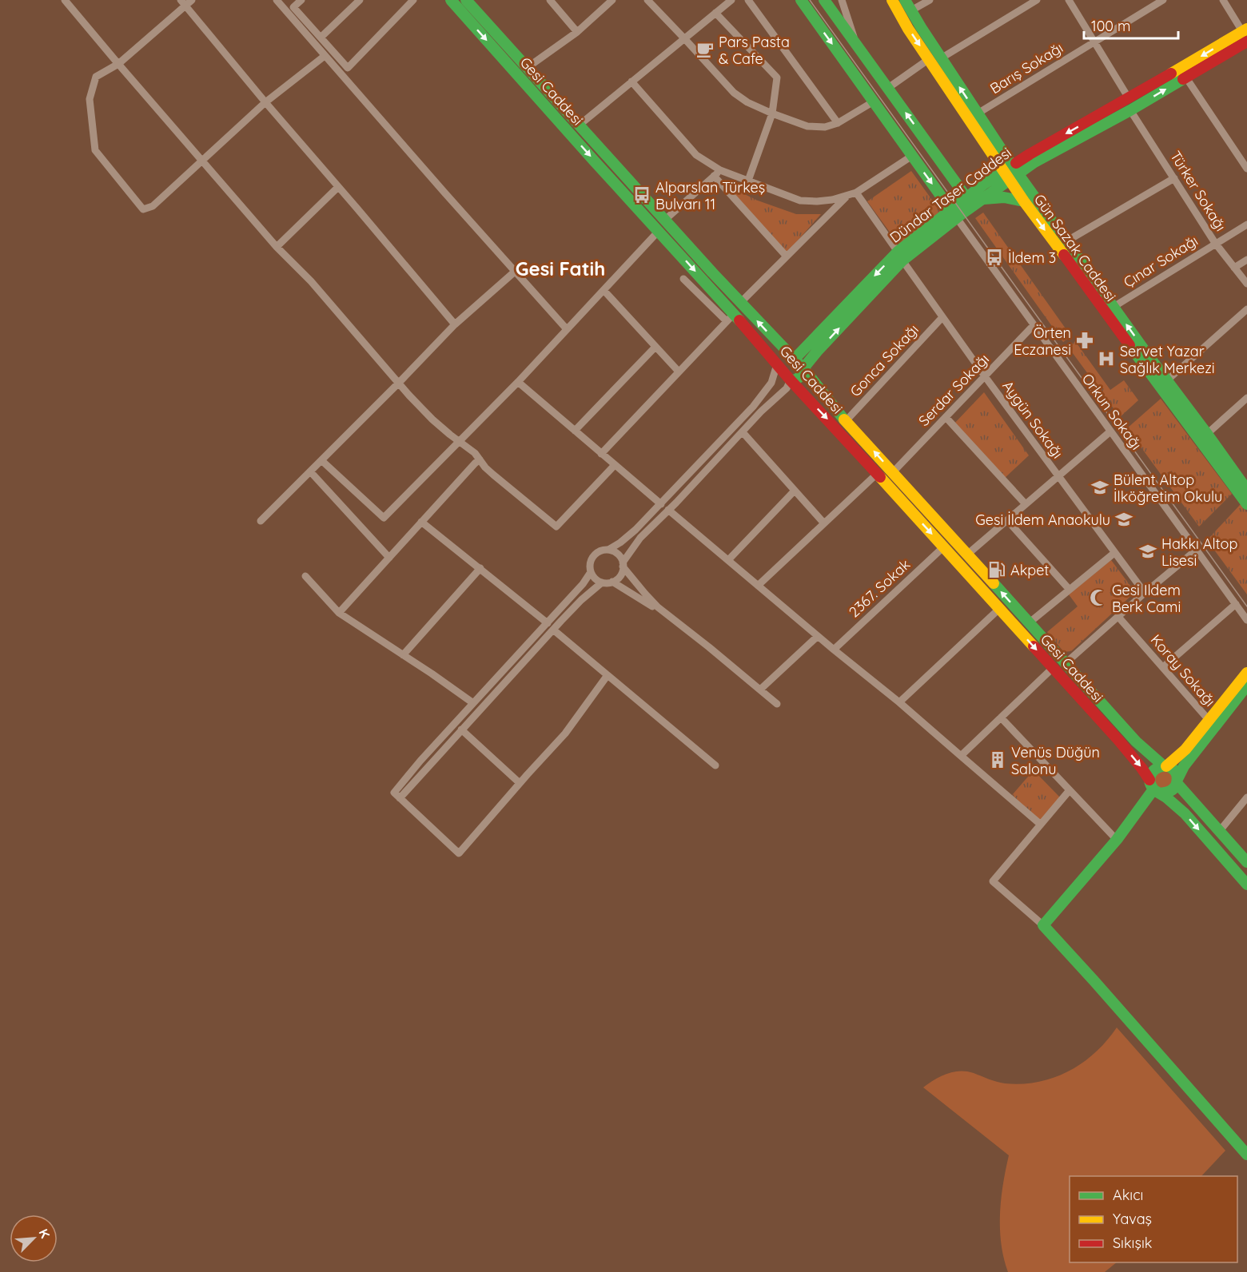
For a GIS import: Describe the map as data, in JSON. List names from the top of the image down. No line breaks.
{"streets":{"street":["Barış Sokağı","Gesi Caddesi","Türker Sokağı","Dündar Taşer Caddesi","Gün Sazak Caddesi","Çınar Sokağı","Gonca Sokağı","Serdar Sokağı","Orkun Sokağı","Aygün Sokağı","2367. Sokak","Koray Sokağı"]},"crossings":[["Barış Sokağı","Gün Sazak Caddesi"],["Gesi Caddesi","Dündar Taşer Caddesi"],["Gesi Caddesi","Gonca Sokağı"],["Gesi Caddesi","Serdar Sokağı"],["Gesi Caddesi","2367. Sokak"],["Türker Sokağı","Dündar Taşer Caddesi"],["Türker Sokağı","Çınar Sokağı"],["Dündar Taşer Caddesi","Gün Sazak Caddesi"],["Dündar Taşer Caddesi","Orkun Sokağı"],["Dündar Taşer Caddesi","Aygün Sokağı"],["Gün Sazak Caddesi","Çınar Sokağı"],["Gonca Sokağı","Aygün Sokağı"],["Serdar Sokağı","Orkun Sokağı"],["Serdar Sokağı","Aygün Sokağı"]],"districts":["Gesi Fatih"],"places":{"cafe":["Pars Pasta & Cafe"],"bus stop":["Alparslan Türkeş Bulvarı 11","İldem 3"],"pharmacy":["Örten Eczanesi"],"hospital":["Servet Yazar Sağlık Merkezi"],"school or university":["Bülent Altop İlköğretim Okulu","Gesi İldem Anaokulu","Hakkı Altop Lisesi"],"fuel station":["Akpet"],"mosque":["Gesi Ildem Berk Cami"],"building":["Venüs Düğün Salonu"]},"legend":["Akıcı","Yavaş","Sıkışık"],"scale_bar":"100 m","north":"top right"}
